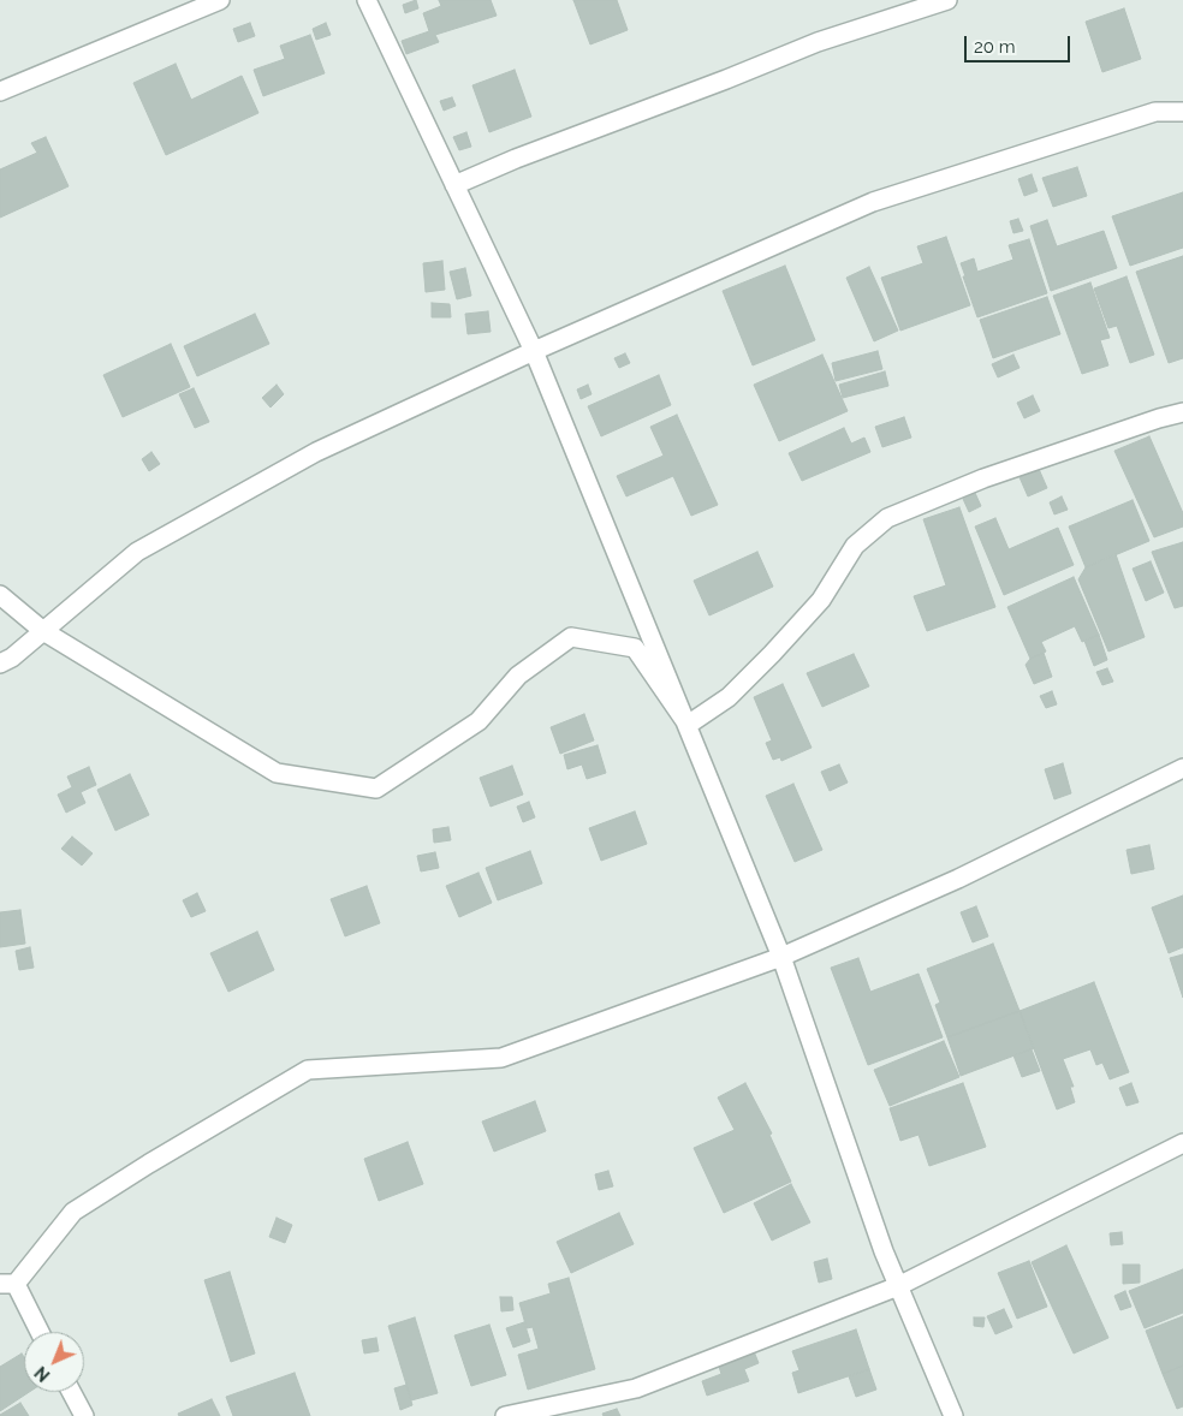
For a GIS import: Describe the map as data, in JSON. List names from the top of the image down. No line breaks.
{"scale_bar":"20 m","north":"bottom left"}
